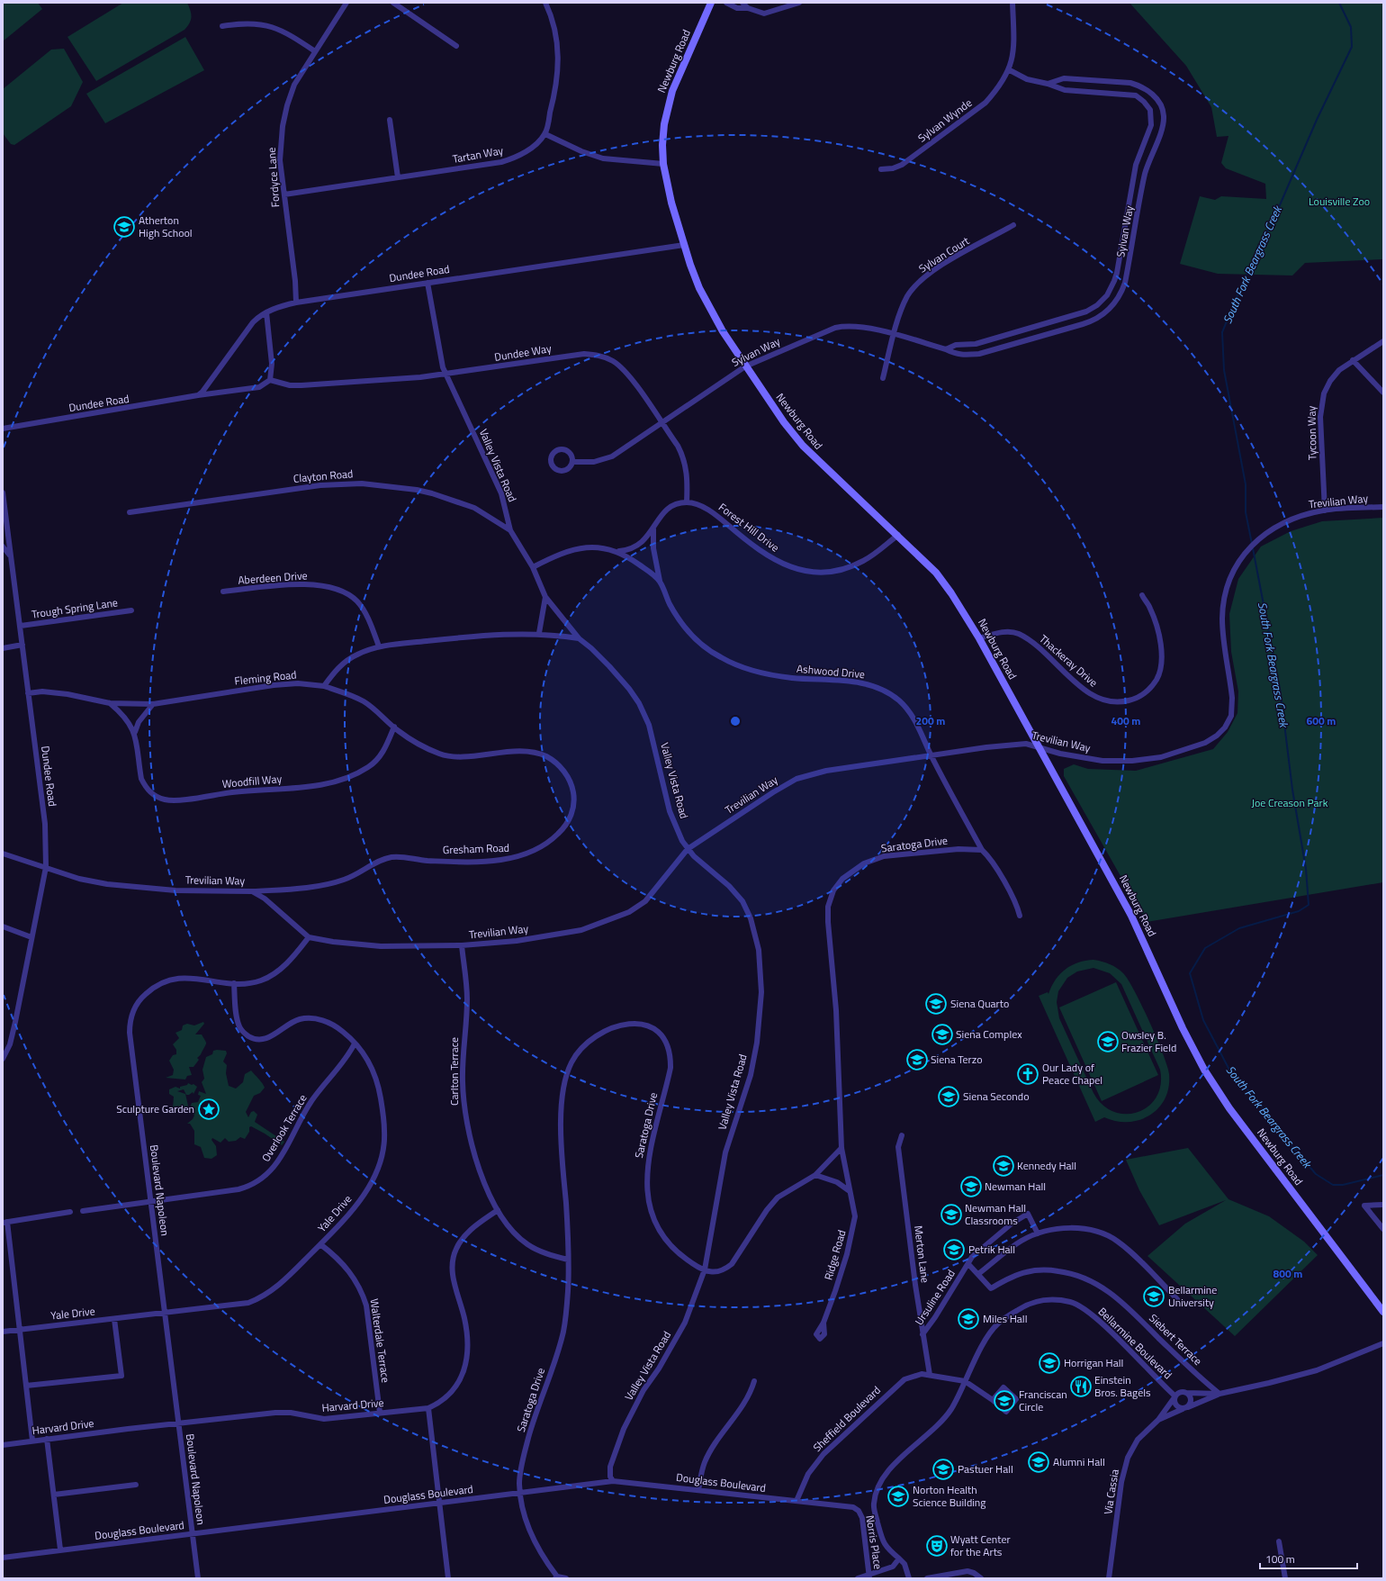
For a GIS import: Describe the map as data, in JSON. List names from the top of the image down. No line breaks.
{"streets":{"main road":["Newburg Road"],"street":["Sylvan Wynde","Tartan Way","Fordyce Lane","Sylvan Way","Sylvan Court","Dundee Road","Dundee Way","Tycoon Way","Valley Vista Road","Clayton Road","Trevilian Way","Forest Hill Drive","Aberdeen Drive","Trough Spring Lane","Thackeray Drive","Ashwood Drive","Fleming Road","Woodfill Way","Saratoga Drive","Gresham Road","Carlton Terrace","Overlook Terrace","Boulevard Napoleon","Yale Drive","Merton Lane","Ridge Road","Ursuline Road","Siebert Terrace","Walterdale Terrace","Bellarmine Boulevard","Harvard Drive","Sheffield Boulevard","Douglass Boulevard","Via Cassia","Norris Place"]},"crossings":[["Newburg Road","Sylvan Way"],["Newburg Road","Dundee Road"],["Newburg Road","Trevilian Way"],["Newburg Road","Forest Hill Drive"],["Newburg Road","Thackeray Drive"],["Sylvan Wynde","Sylvan Way"],["Tartan Way","Fordyce Lane"],["Fordyce Lane","Dundee Road"],["Sylvan Way","Sylvan Court"],["Sylvan Way","Dundee Way"],["Dundee Road","Dundee Way"],["Dundee Road","Valley Vista Road"],["Dundee Road","Trevilian Way"],["Dundee Road","Trough Spring Lane"],["Dundee Road","Fleming Road"],["Dundee Way","Valley Vista Road"],["Dundee Way","Forest Hill Drive"],["Tycoon Way","Trevilian Way"],["Valley Vista Road","Clayton Road"],["Valley Vista Road","Trevilian Way"],["Valley Vista Road","Ashwood Drive"],["Valley Vista Road","Saratoga Drive"],["Valley Vista Road","Douglass Boulevard"],["Trevilian Way","Ashwood Drive"],["Trevilian Way","Gresham Road"],["Trevilian Way","Carlton Terrace"],["Trevilian Way","Boulevard Napoleon"],["Ashwood Drive","Saratoga Drive"],["Fleming Road","Woodfill Way"],["Fleming Road","Gresham Road"],["Woodfill Way","Gresham Road"],["Saratoga Drive","Carlton Terrace"],["Saratoga Drive","Ridge Road"],["Saratoga Drive","Douglass Boulevard"],["Carlton Terrace","Harvard Drive"],["Overlook Terrace","Boulevard Napoleon"],["Overlook Terrace","Yale Drive"],["Boulevard Napoleon","Yale Drive"],["Boulevard Napoleon","Harvard Drive"],["Boulevard Napoleon","Douglass Boulevard"],["Yale Drive","Walterdale Terrace"],["Merton Lane","Ursuline Road"],["Merton Lane","Sheffield Boulevard"],["Ursuline Road","Siebert Terrace"],["Walterdale Terrace","Harvard Drive"],["Bellarmine Boulevard","Sheffield Boulevard"],["Bellarmine Boulevard","Via Cassia"],["Sheffield Boulevard","Douglass Boulevard"],["Douglass Boulevard","Norris Place"]],"water":["South Fork Beargrass Creek"],"parks":["Louisville Zoo","Joe Creason Park"],"places":{"school or university":["Atherton High School","Siena Quarto","Siena Complex","Owsley B. Frazier Field","Siena Terzo","Siena Secondo","Kennedy Hall","Newman Hall","Newman Hall Classrooms","Petrik Hall","Bellarmine University","Miles Hall","Horrigan Hall","Franciscan Circle","Alumni Hall","Pastuer Hall","Norton Health Science Building"],"church":["Our Lady of Peace Chapel"],"place":["Sculpture Garden"],"restaurant":["Einstein Bros. Bagels"],"theatre":["Wyatt Center for the Arts"]},"scale_bar":"100 m","rings":["200 m","400 m","600 m","800 m"]}
